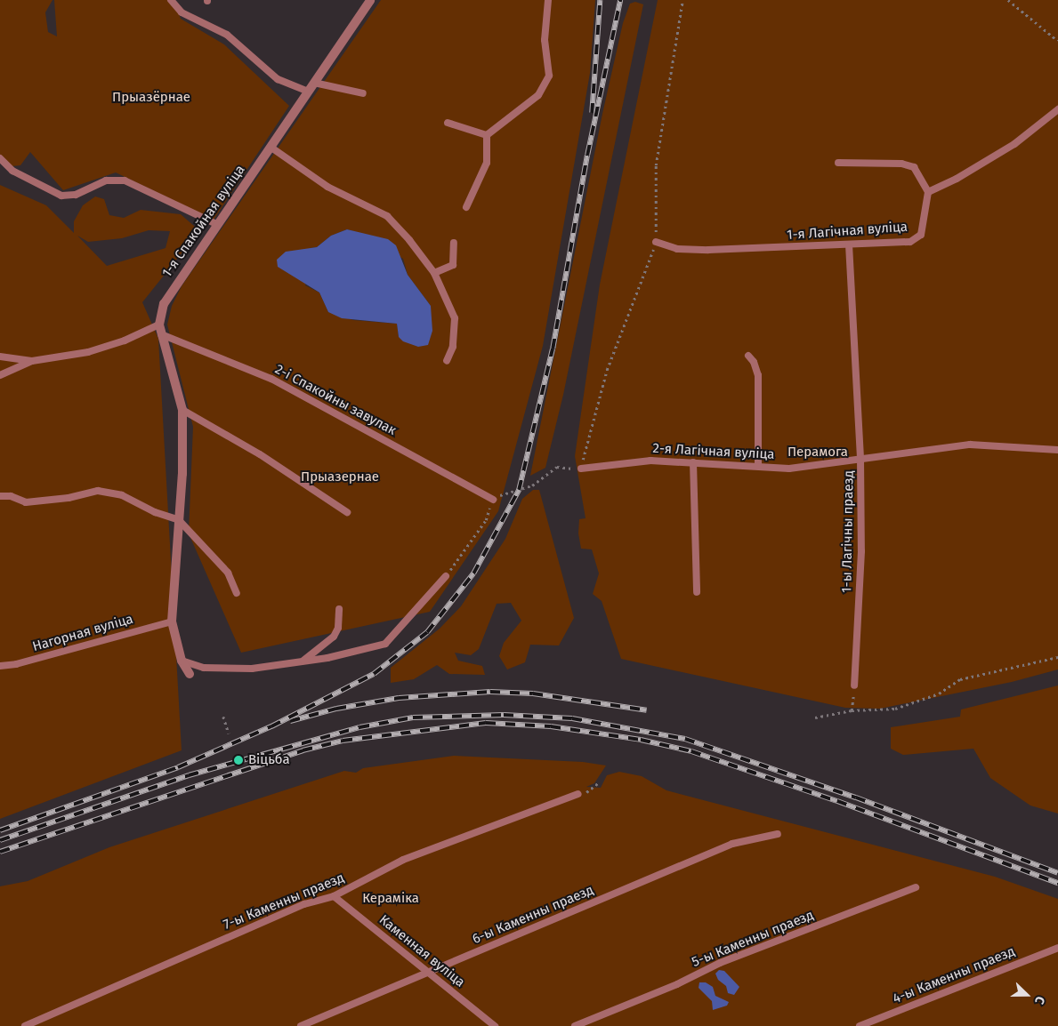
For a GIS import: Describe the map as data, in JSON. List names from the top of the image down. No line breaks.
{"streets":{"street":["1-я Спакойная вуліца"],"lane":["1-я Лагічная вуліца","2-і Спакойны завулак","2-я Лагічная вуліца","1-ы Лагічны праезд","Нагорная вуліца","7-ы Каменны праезд","6-ы Каменны праезд","5-ы Каменны праезд","Каменная вуліца","4-ы Каменны праезд"]},"crossings":[["1-я Лагічная вуліца","1-ы Лагічны праезд"],["2-я Лагічная вуліца","1-ы Лагічны праезд"],["7-ы Каменны праезд","Каменная вуліца"],["6-ы Каменны праезд","Каменная вуліца"]],"parks":["Прыазёрнае","Перамога","Прыазернае","Кераміка"],"places":["Віцьба"],"north":"right"}
